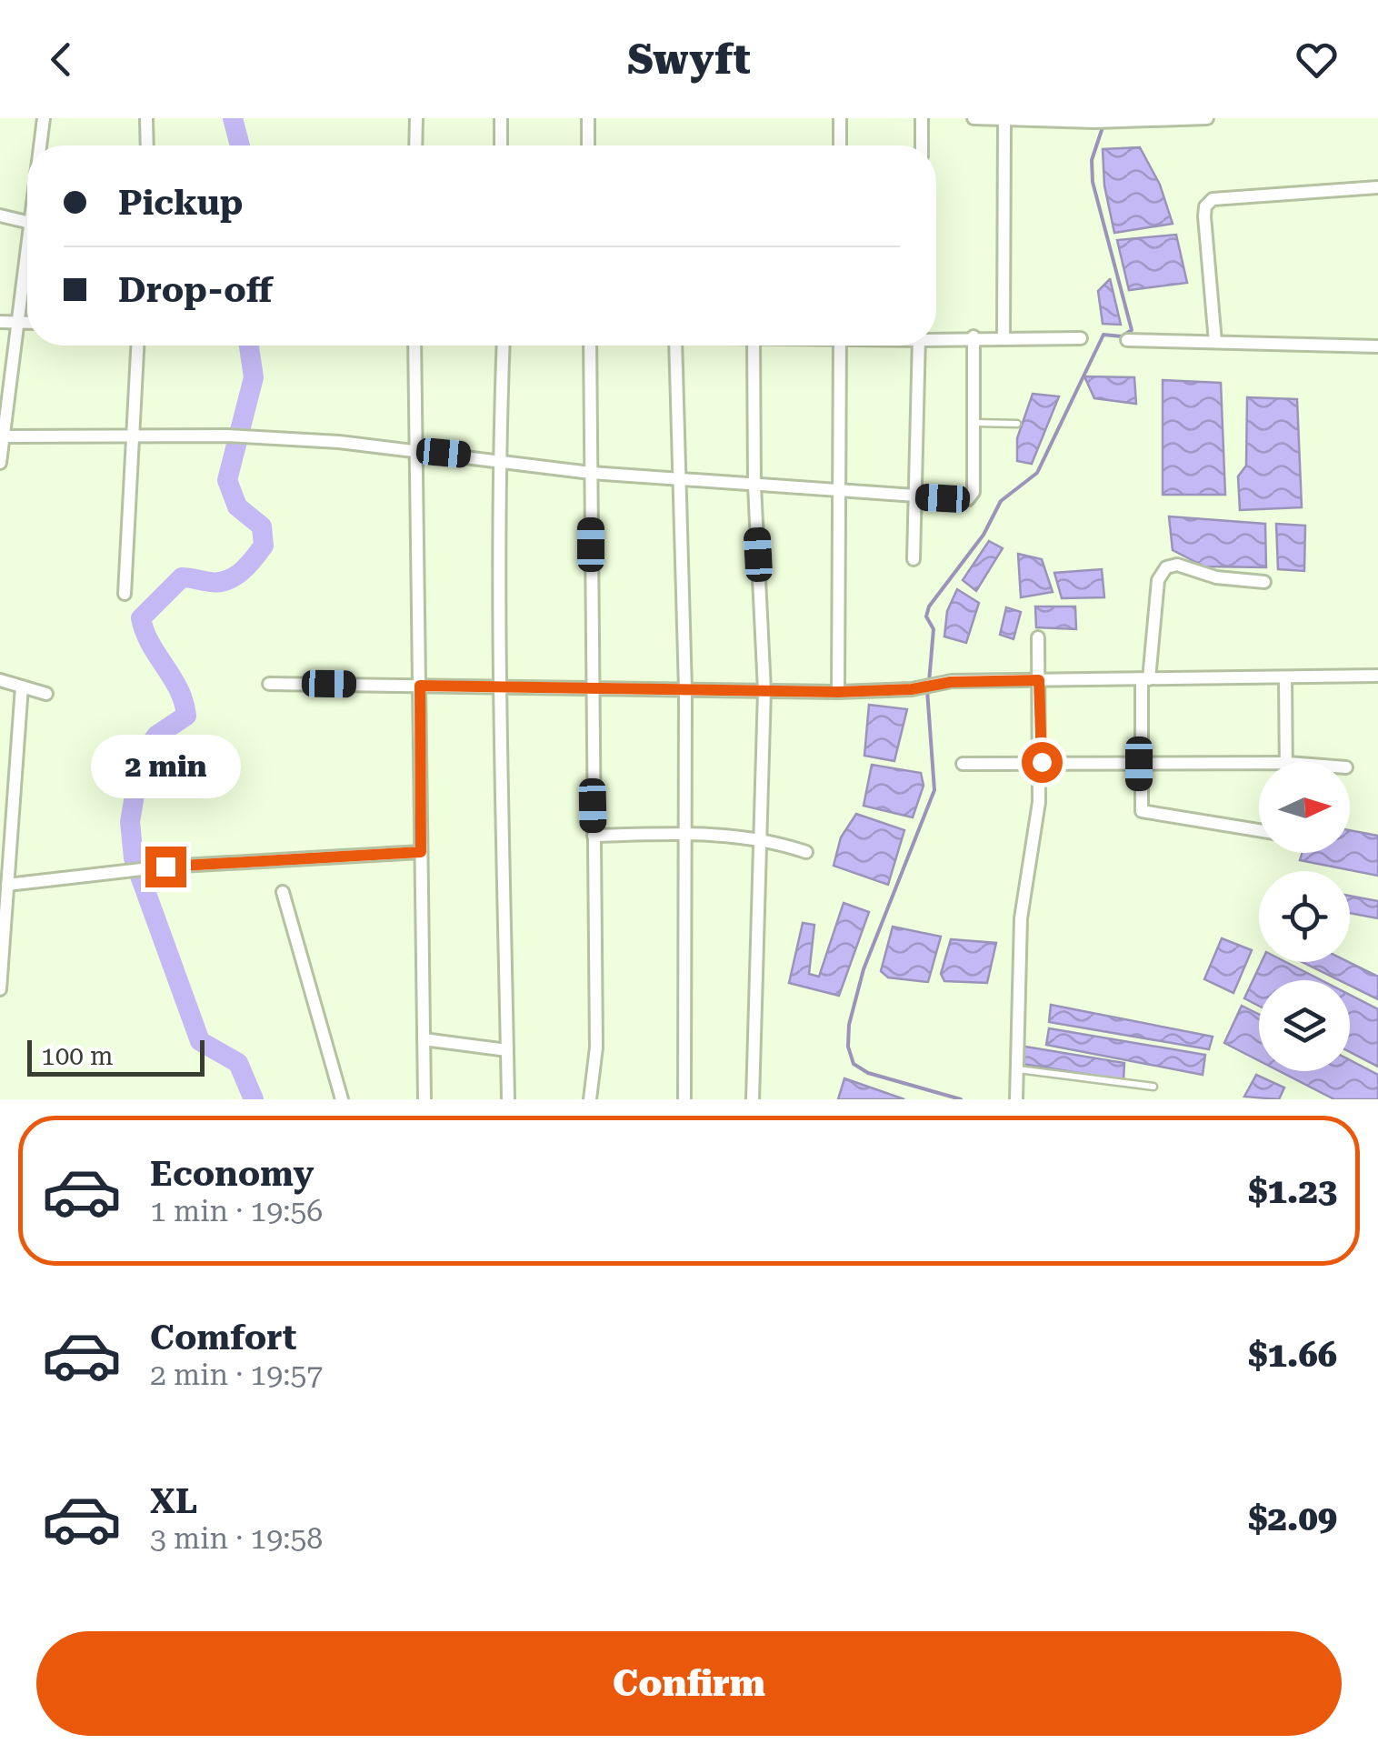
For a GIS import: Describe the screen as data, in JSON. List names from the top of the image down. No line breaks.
{"scale_bar":"100 m","north":"right","page":{"header":"Swyft","banner":["Pickup","Drop-off"],"bubble":"2 min","scale":"100 m","list":[{"name":"Economy","note":"1 min · 19:56","value":"$1.23"},{"name":"Comfort","note":"2 min · 19:57","value":"$1.66"},{"name":"XL","note":"3 min · 19:58","value":"$2.09"}],"buttons":"Confirm"}}
